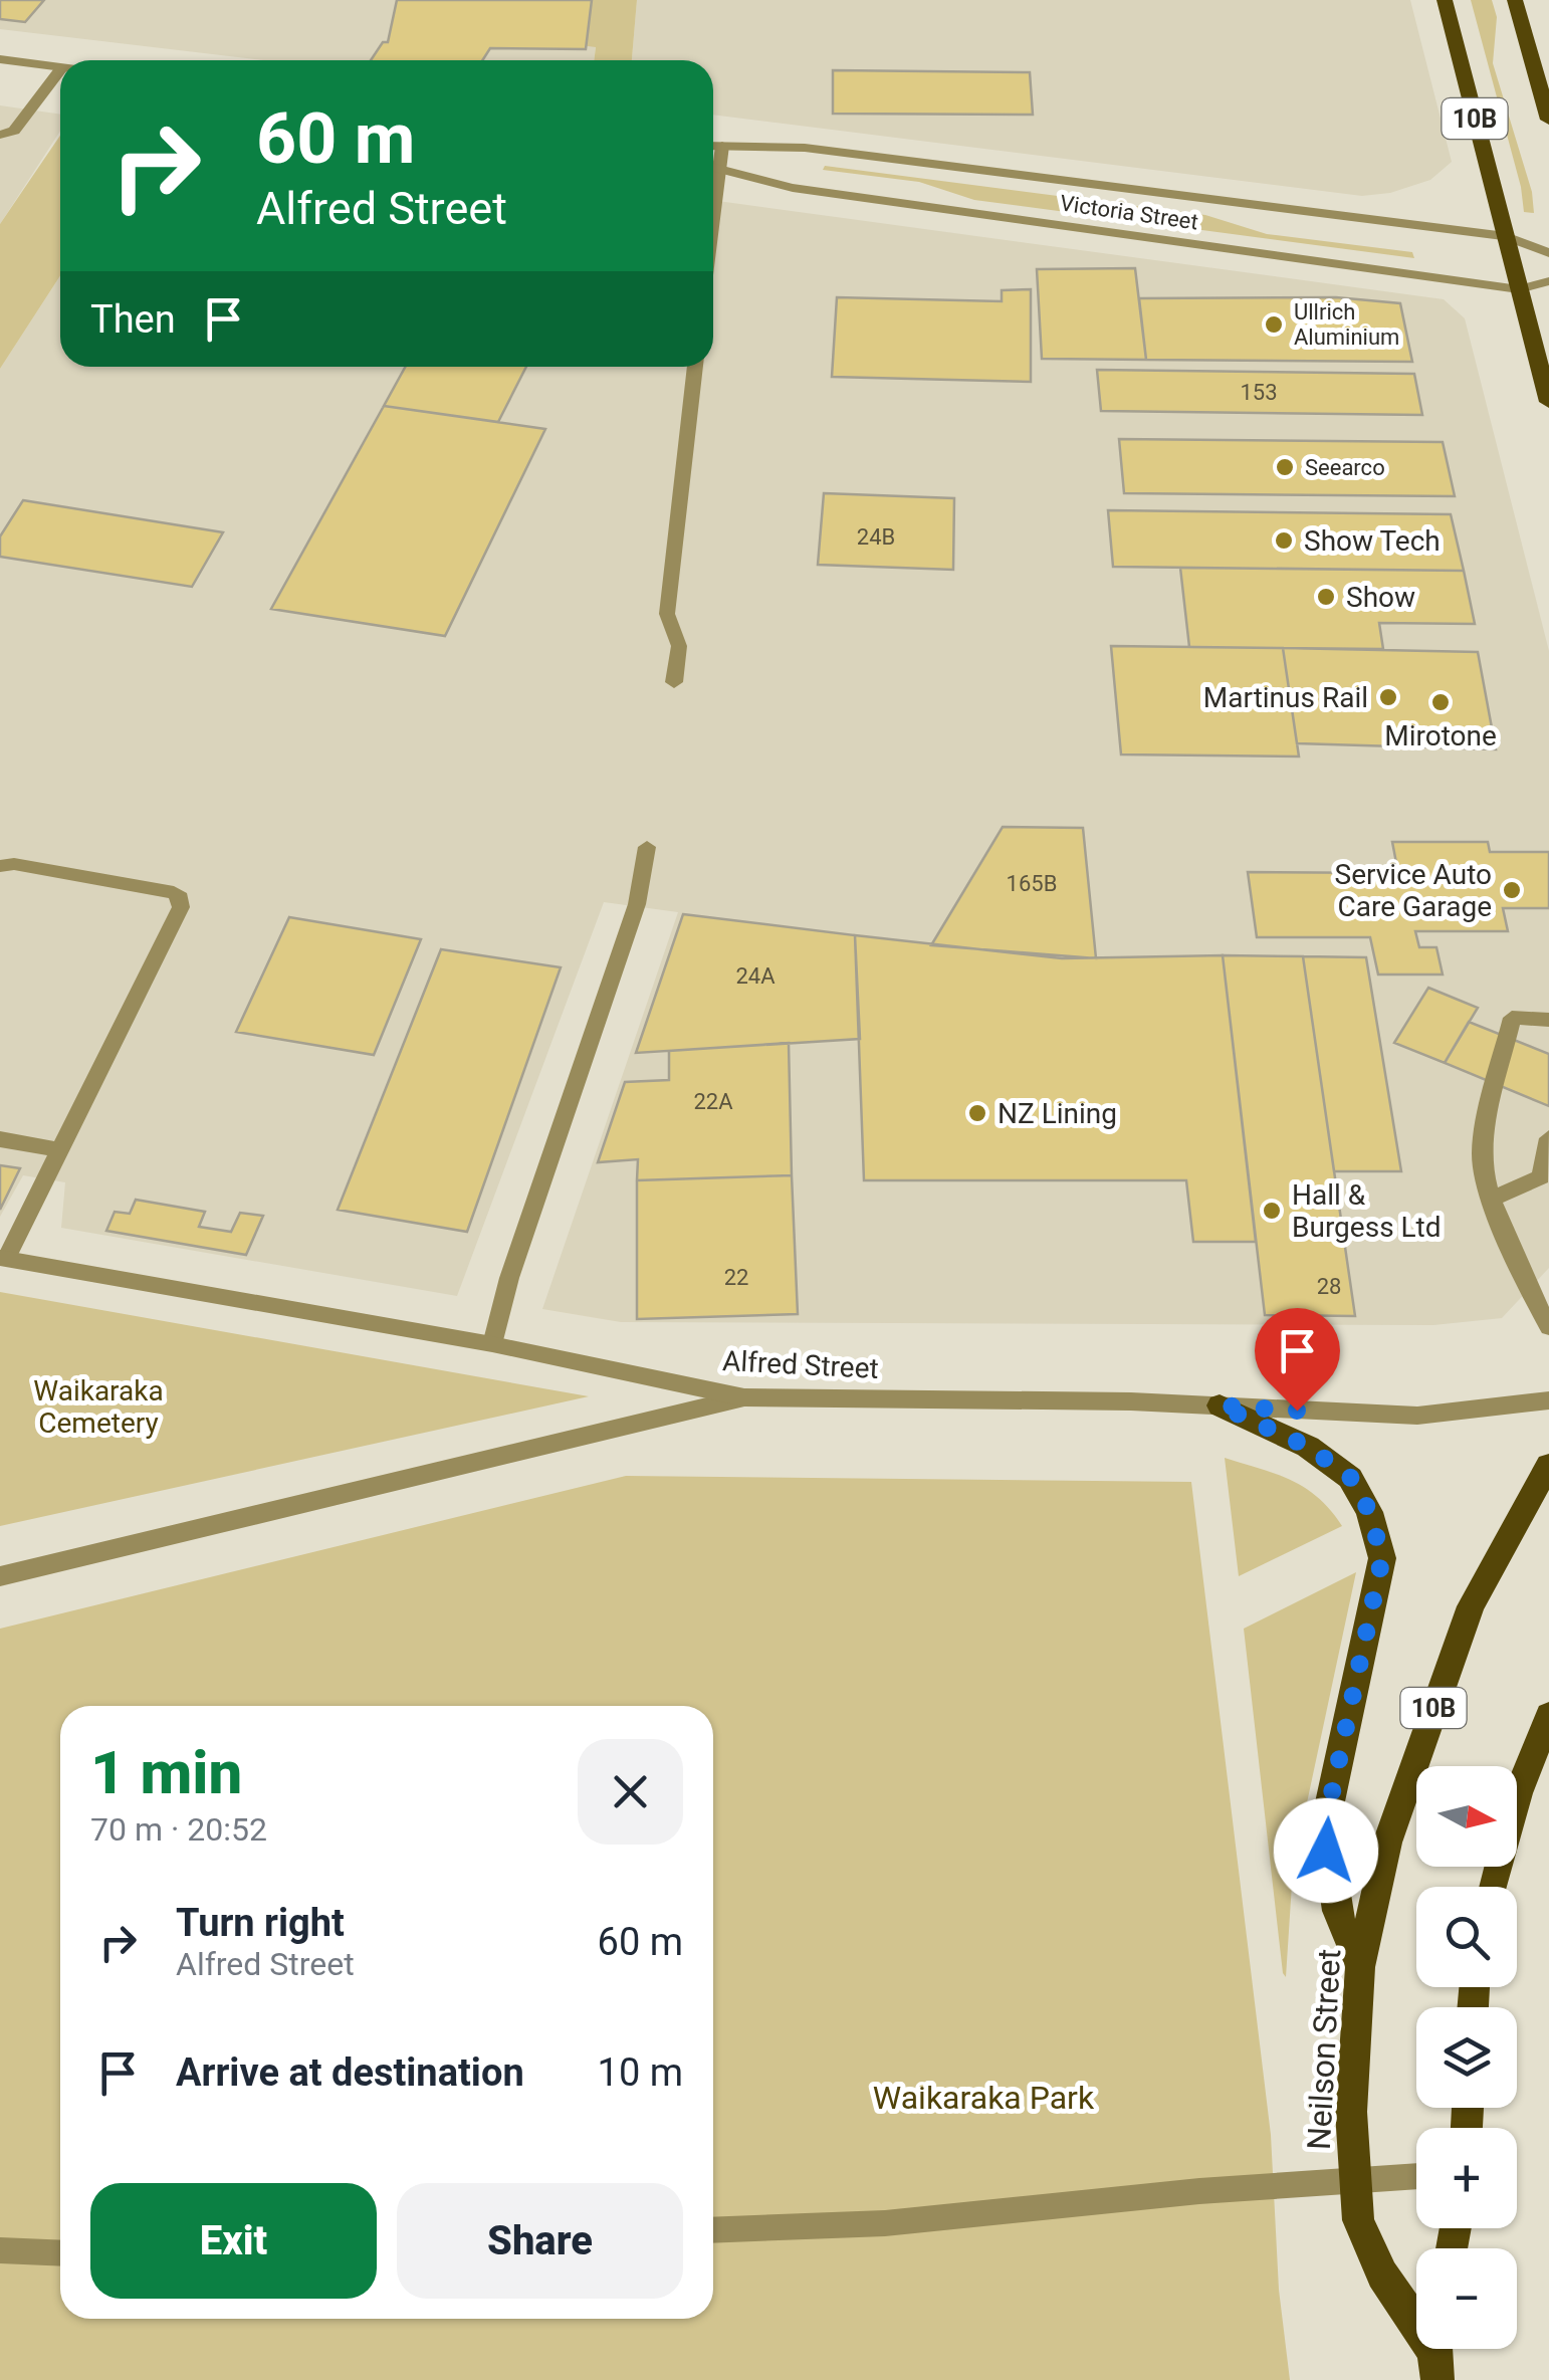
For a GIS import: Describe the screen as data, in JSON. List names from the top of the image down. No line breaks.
{"streets":{"main road":["10B","Neilson Street"],"street":["Victoria Street","Alfred Street"]},"crossings":[["10B","Victoria Street"]],"parks":["Waikaraka Cemetery","Waikaraka Park"],"places":["Ullrich Aluminium","Seearco","Show Tech","Show","Martinus Rail","Mirotone","Service Auto Care Garage","NZ Lining","Hall & Burgess Ltd"],"house_numbers":["153","24B","165B","24A","22A","22","28"],"north":"right","page":{"turn":["60 m","Alfred Street"],"then":"Then","heading":["1 min","70 m · 20:52"],"map_buttons":["+","−"],"list":[{"name":"Turn right","note":"Alfred Street","value":"60 m"},{"name":"Arrive at destination","value":"10 m"}],"buttons":["Exit","Share"]}}
